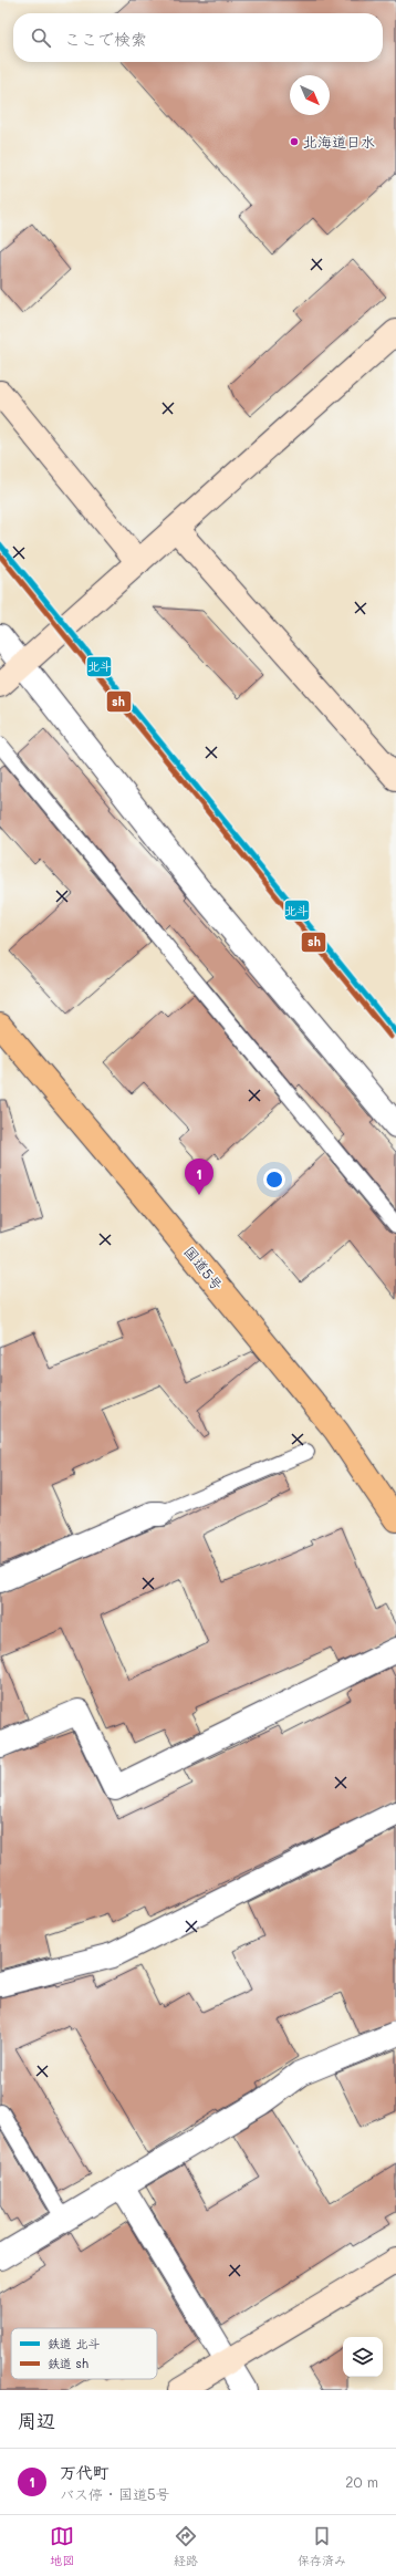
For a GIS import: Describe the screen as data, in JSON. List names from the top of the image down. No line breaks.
{"streets":{"highway":["国道5号"]},"places":["北海道日水"],"lines":["rail line 北斗","rail line sh"],"legend":["鉄道 北斗","鉄道 sh"],"north":"bottom right","page":{"search":"ここで検索","pins":"1","heading":"周辺","list":[{"mark":"1","name":"万代町","note":"バス停 · 国道5号","value":"20 m"}],"nav":["地図","経路","保存済み"]}}
